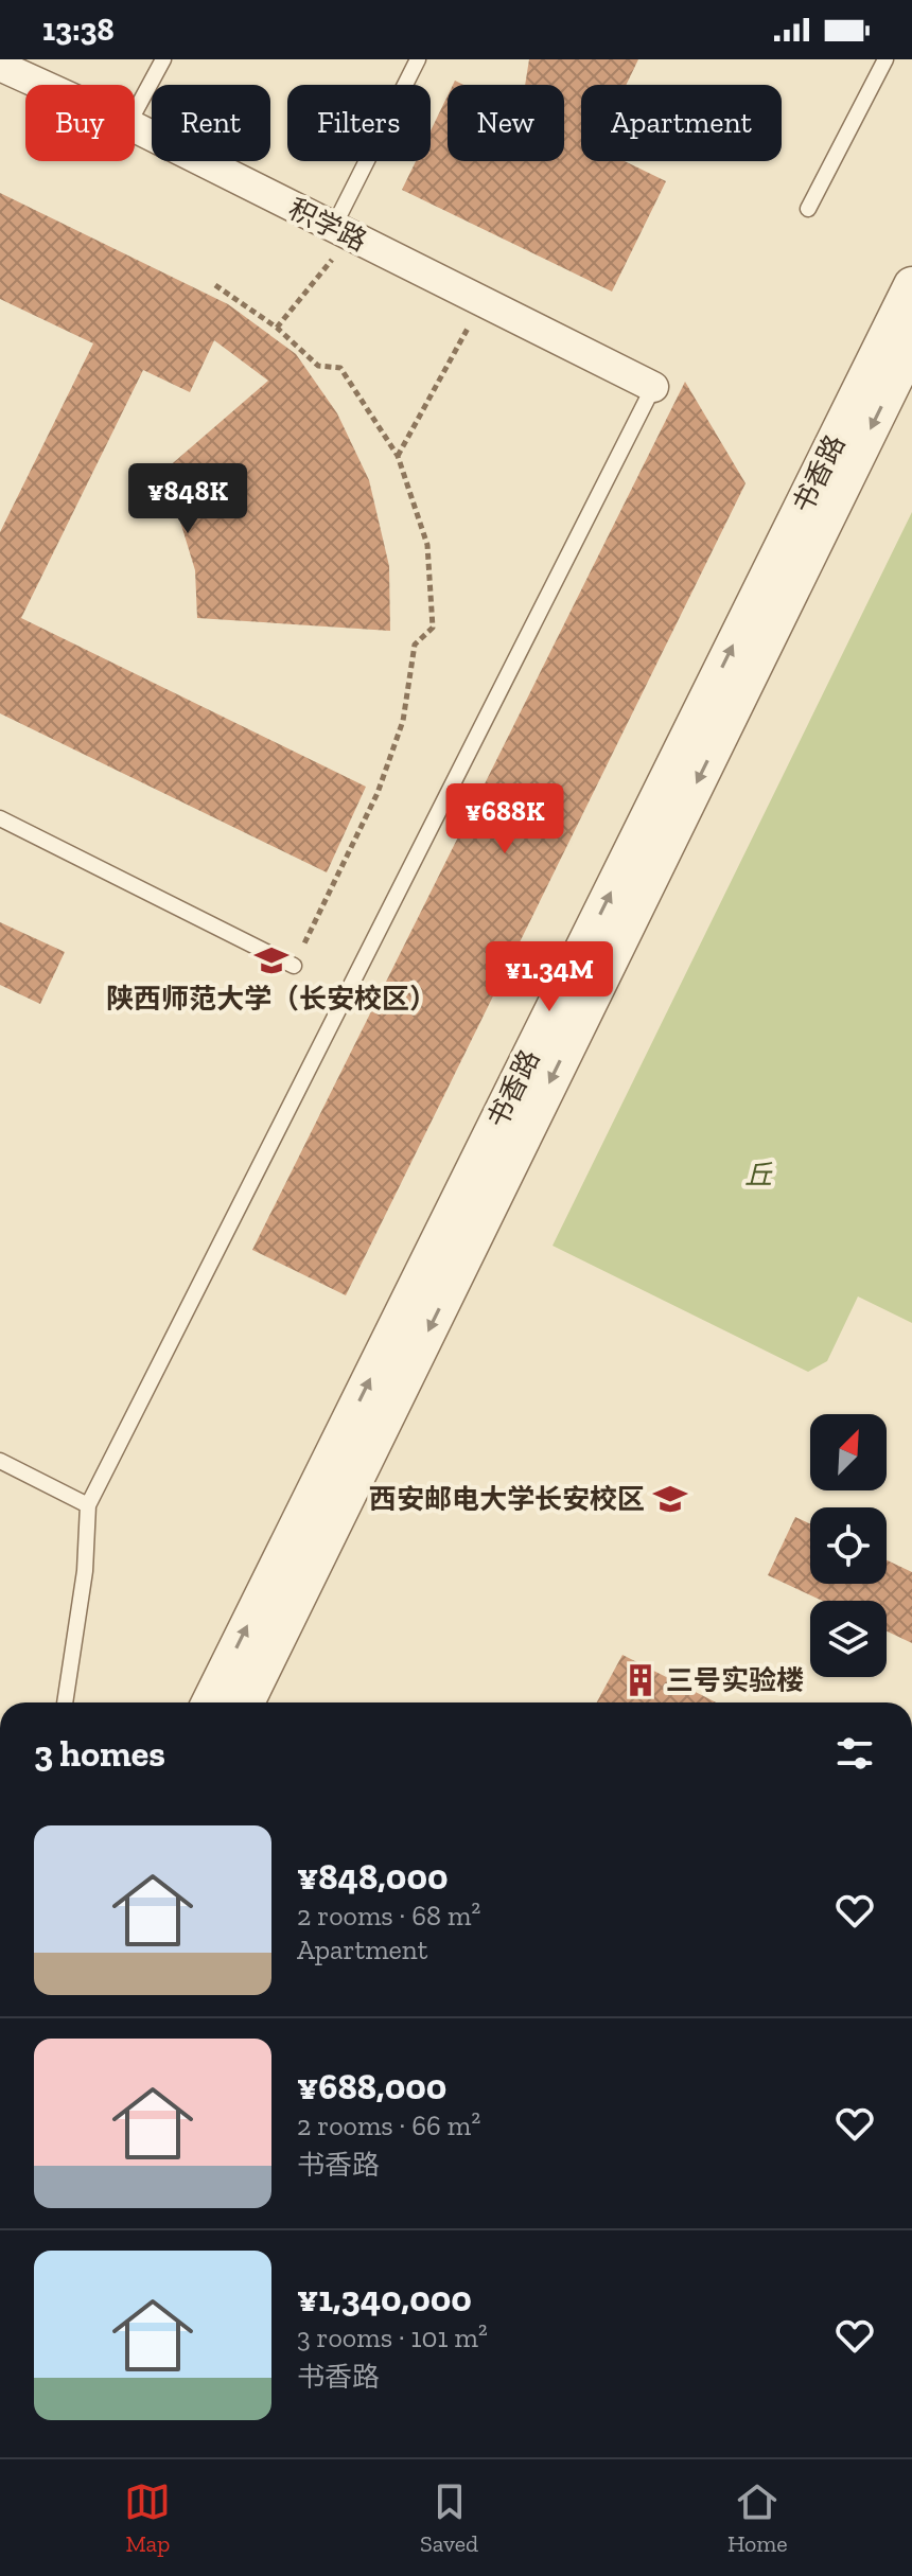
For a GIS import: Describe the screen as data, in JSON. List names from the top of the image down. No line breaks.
{"streets":{"street":["积学路","书香路"]},"parks":["丘"],"places":{"school or university":["陕西师范大学（长安校区）","西安邮电大学长安校区"],"building":["三号实验楼"]},"north":"top right","page":{"status":"13:38","chip":["Buy","Rent","Filters","New","Apartment"],"price":["¥848K","¥688K","¥1.34M"],"heading":"3 homes","list":[{"name":"¥848,000","note":"2 rooms · 68 m² · Apartment"},{"name":"¥688,000","note":"2 rooms · 66 m² · 书香路"},{"name":"¥1,340,000","note":"3 rooms · 101 m² · 书香路"}],"tabs":["Map","Saved","Home"]}}
